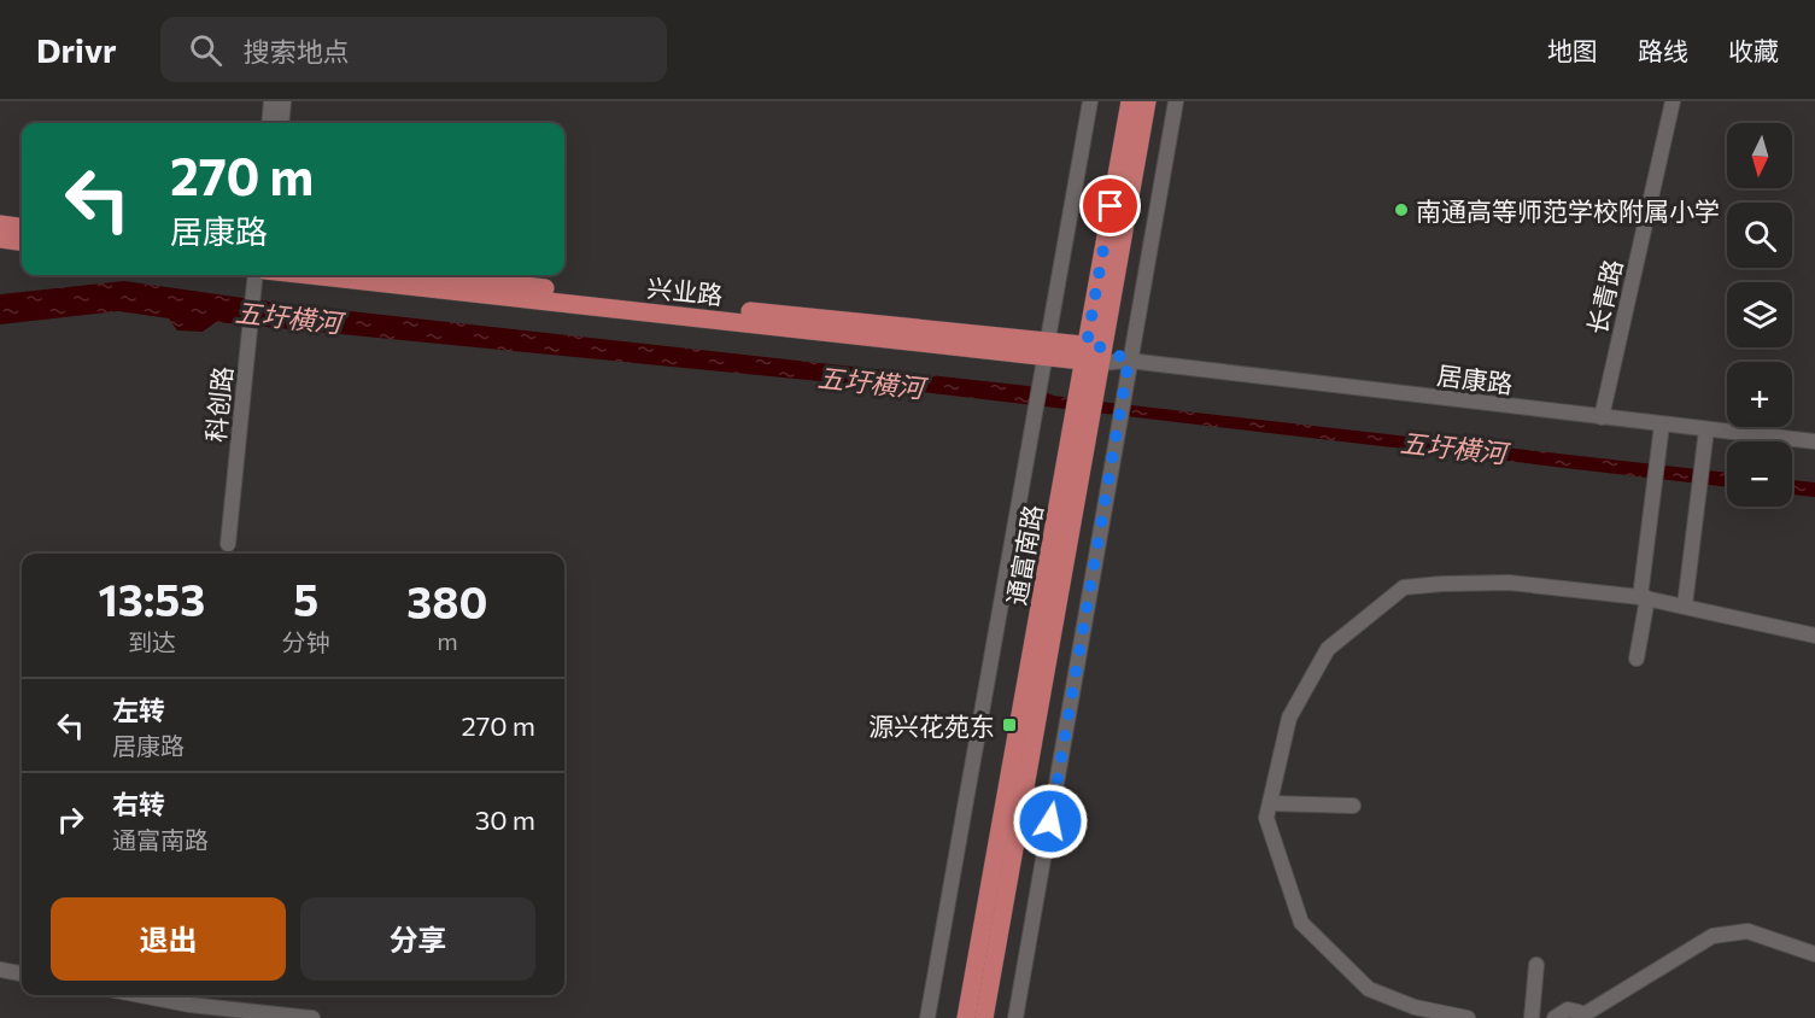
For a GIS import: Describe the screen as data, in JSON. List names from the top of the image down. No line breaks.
{"streets":{"main road":["兴业路","通富南路"],"street":["长青路","居康路","科创路"]},"crossings":[["兴业路","居康路"],["兴业路","通富南路"],["长青路","居康路"],["居康路","通富南路"]],"water":["五圩横河"],"places":{"other":["南通高等师范学校附属小学"],"transit":["源兴花苑东"]},"north":"bottom","page":{"header":"Drivr","search":"搜索地点","nav":["地图","路线","收藏"],"map_buttons":["+","−"],"turn":["270 m","居康路"],"eta":["13:53","到达","5","分钟","380","m"],"list":[{"name":"左转","note":"居康路","value":"270 m"},{"name":"右转","note":"通富南路","value":"30 m"}],"buttons":["退出","分享"]}}
